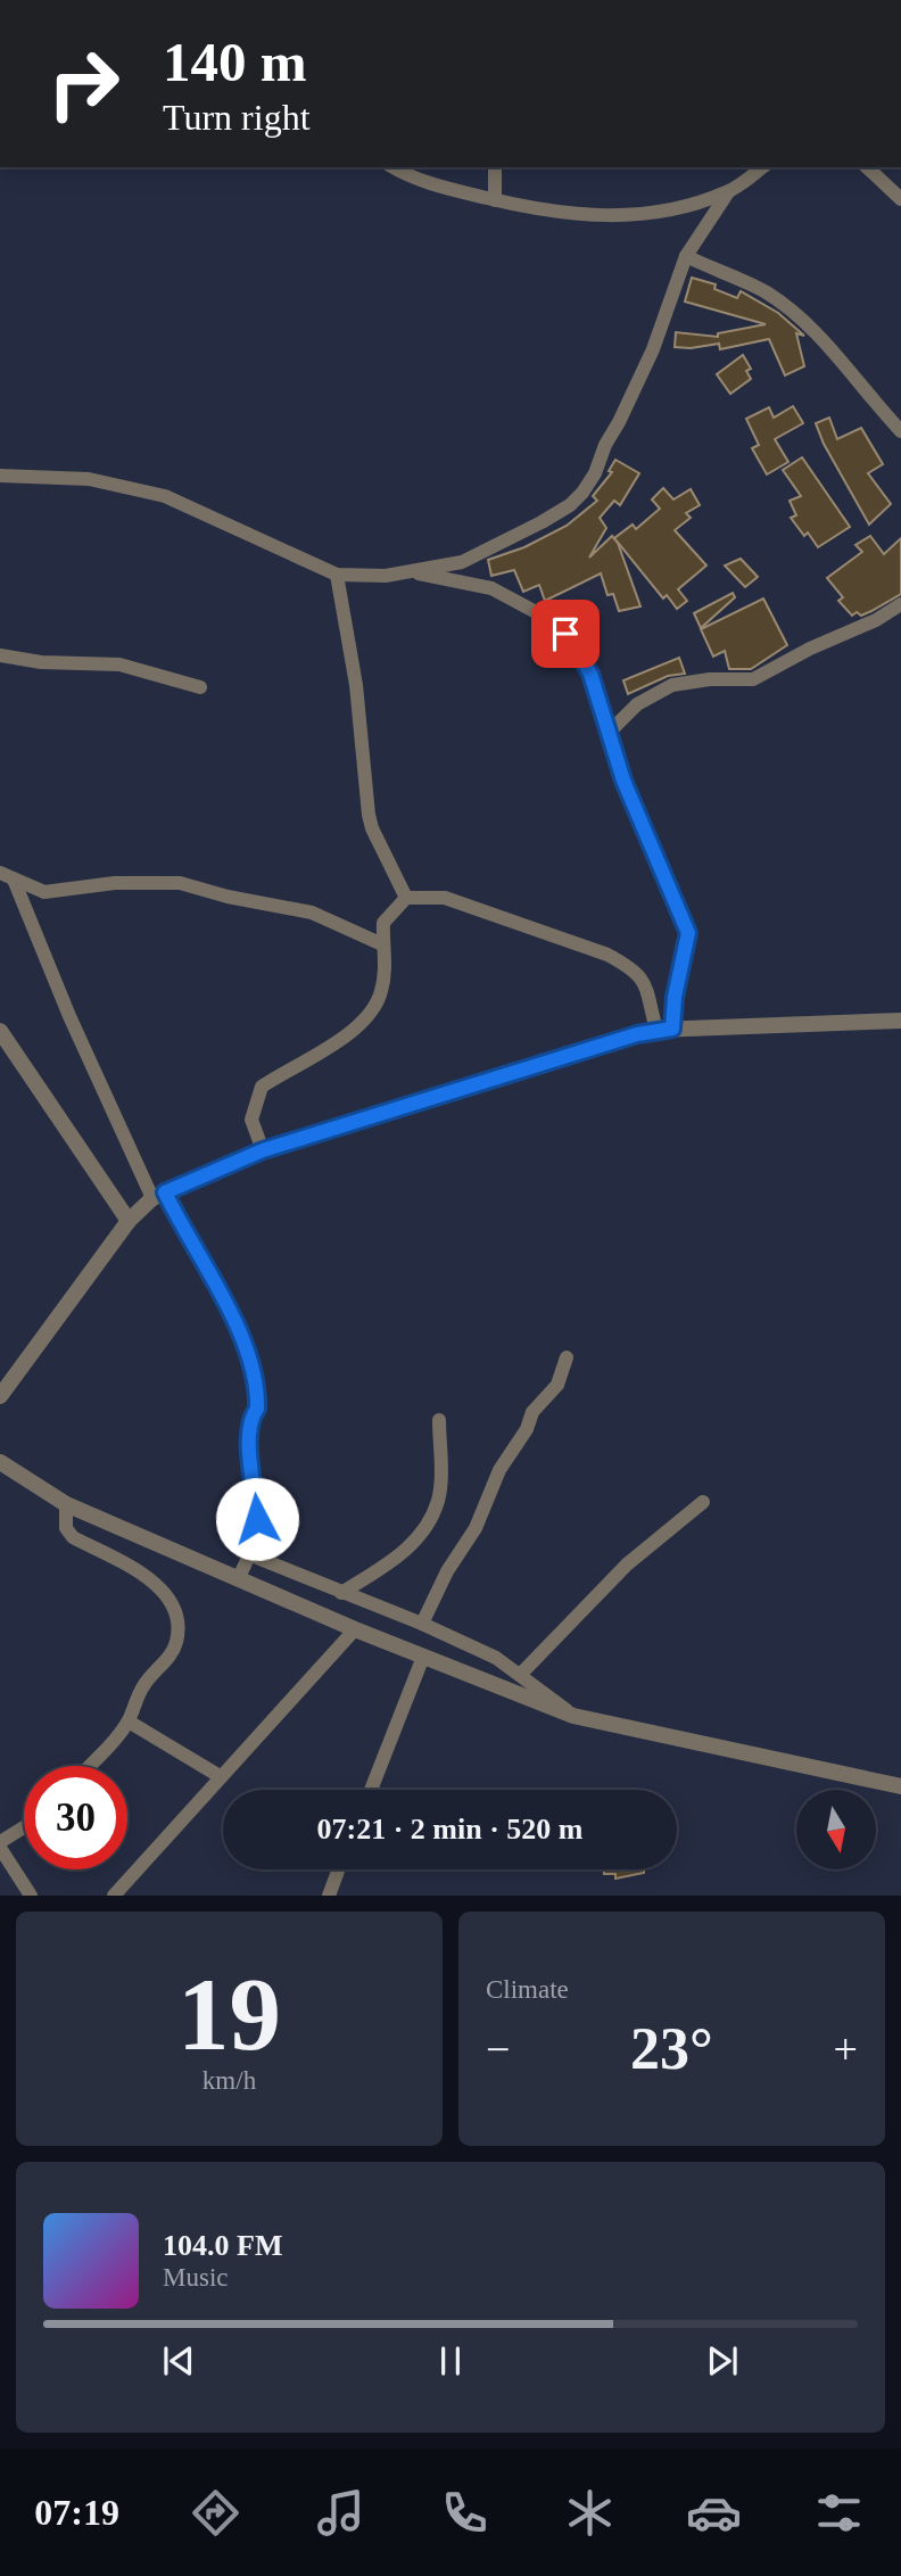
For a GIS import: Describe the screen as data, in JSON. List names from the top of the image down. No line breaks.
{"north":"bottom","page":{"turn":["140 m","Turn right"],"limit":"30","trip":"07:21 · 2 min · 520 m","tile":[["19","km/h"],"Climate"],"heat":["−","23°","+"],"song":["104.0 FM","Music"],"tabs":"07:19"}}
